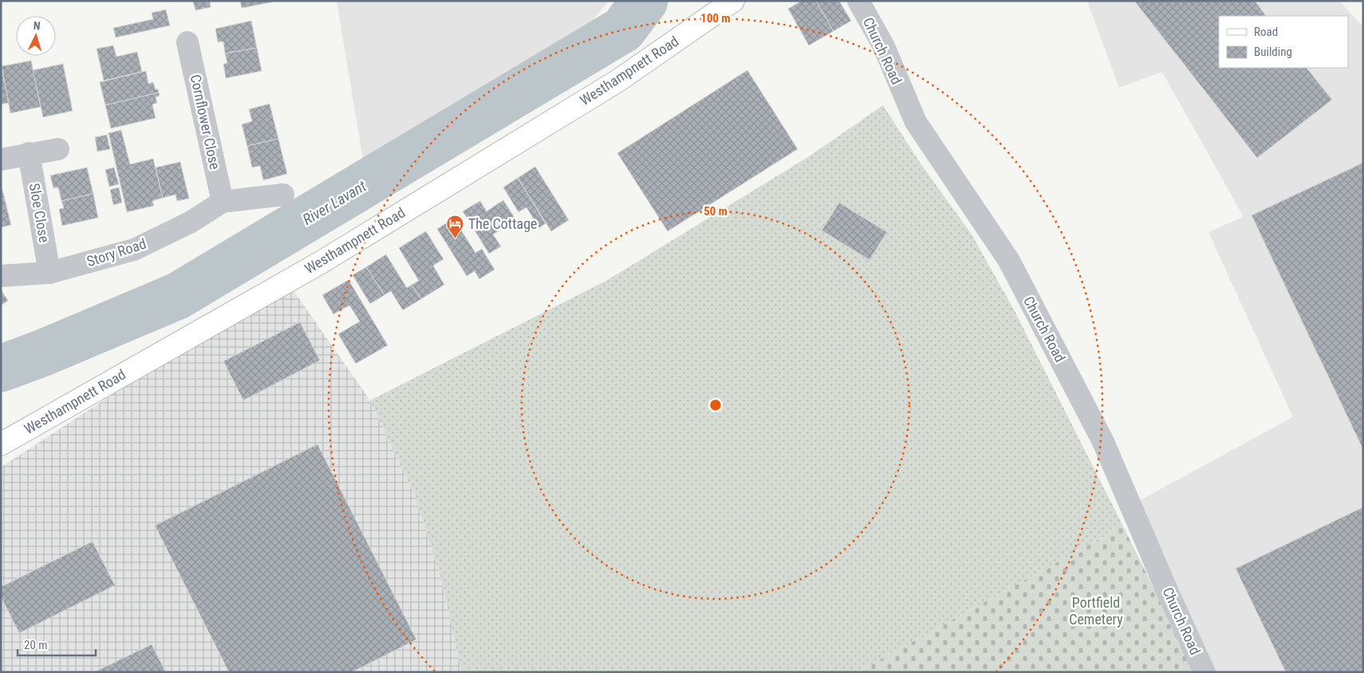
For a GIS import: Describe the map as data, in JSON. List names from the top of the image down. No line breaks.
{"streets":{"main road":["Westhampnett Road"],"street":["Church Road","Cornflower Close","Sloe Close","Story Road"]},"crossings":[["Cornflower Close","Story Road"],["Sloe Close","Story Road"]],"water":["River Lavant"],"parks":["Portfield Cemetery"],"places":{"hotel":["The Cottage"]},"legend":["Road","Building"],"scale_bar":"20 m","north":"top","rings":["100 m","50 m"]}
